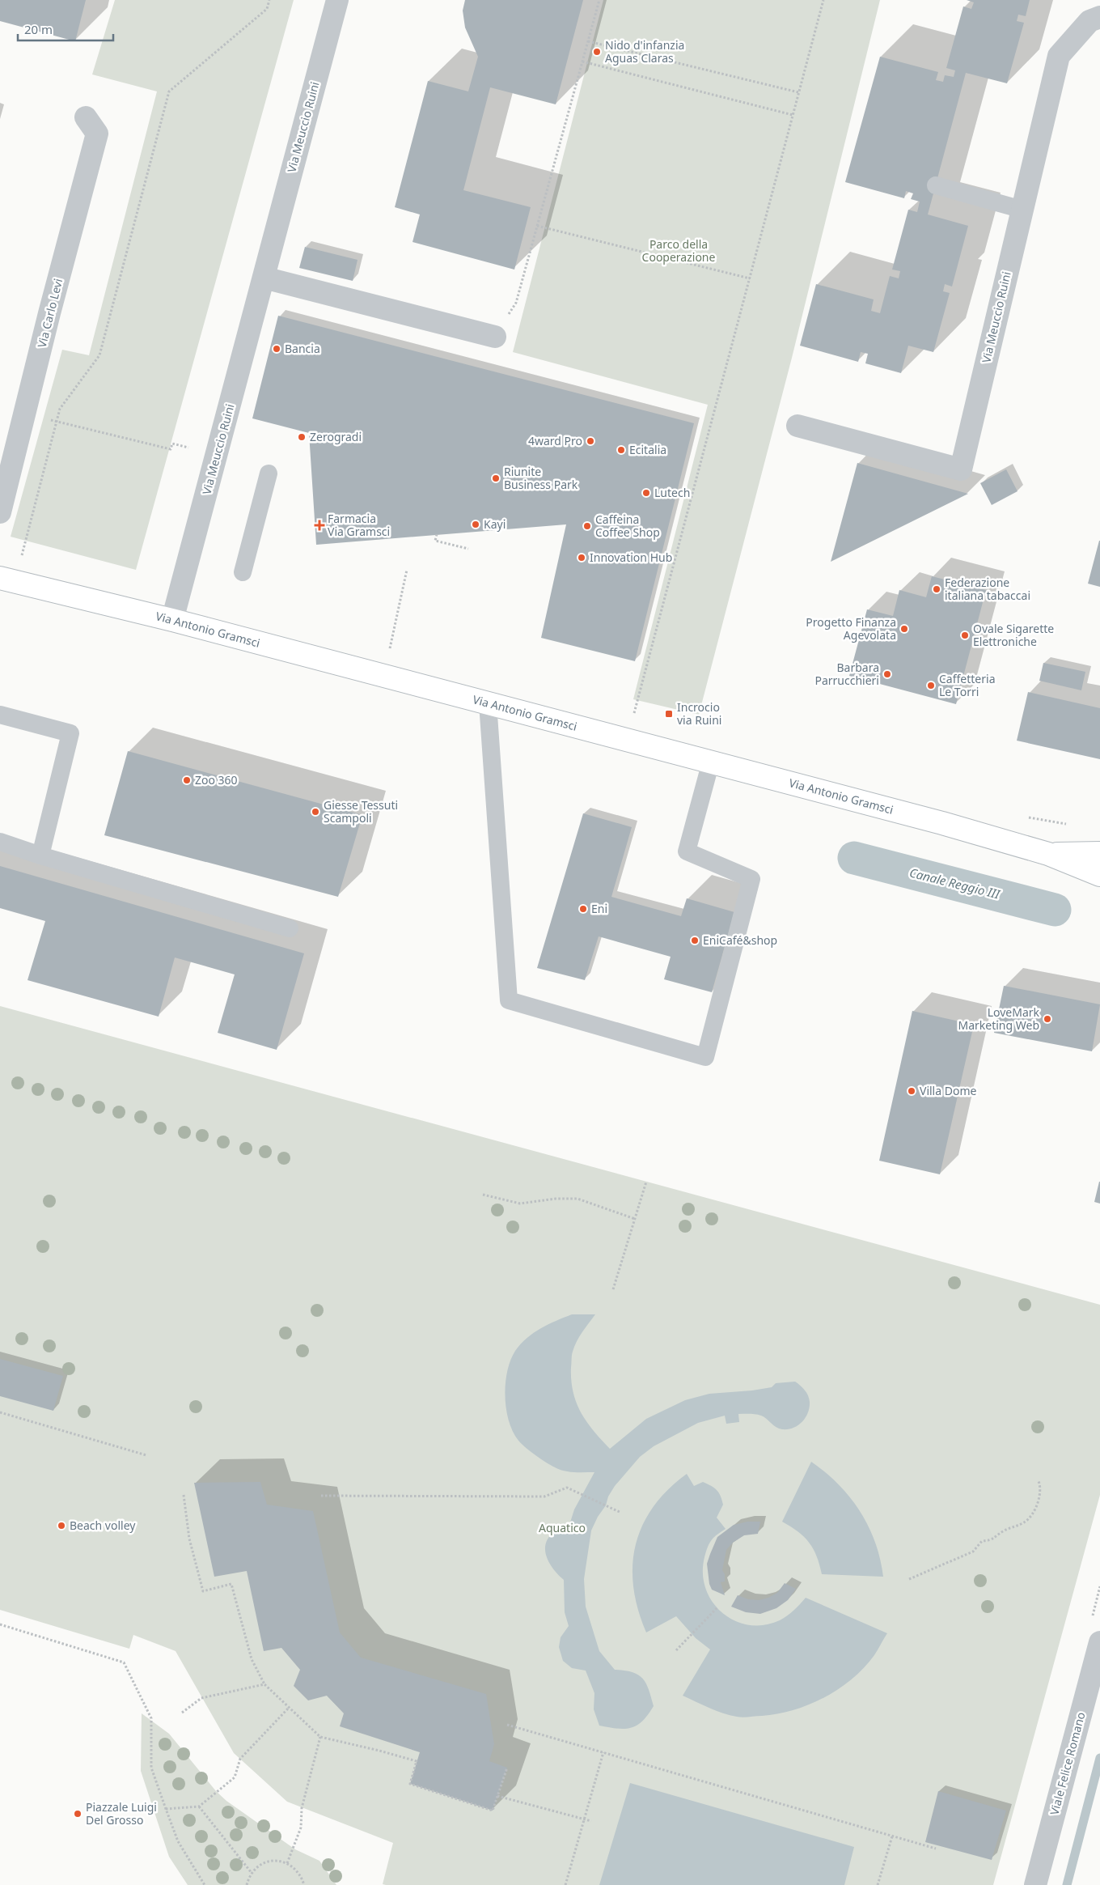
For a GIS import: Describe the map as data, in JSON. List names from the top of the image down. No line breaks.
{"streets":{"street":["Via Meuccio Ruini","Via Carlo Levi","Via Antonio Gramsci","Viale Felice Romano"]},"crossings":[["Via Meuccio Ruini","Via Antonio Gramsci"]],"water":["Canale Reggio III"],"parks":["Parco della Cooperazione","Aquatico"],"places":{"other":["Nido d'infanzia Aguas Claras","Bancia","Zerogradi","4ward Pro","Ecitalia","Riunite Business Park","Lutech","Kayi","Caffeina Coffee Shop","Innovation Hub","Federazione italiana tabaccai","Progetto Finanza Agevolata","Ovale Sigarette Elettroniche","Barbara Parrucchieri","Caffetteria Le Torri","Zoo 360","Giesse Tessuti Scampoli","Eni","EniCafé&shop","LoveMark Marketing Web","Villa Dome","Beach volley","Piazzale Luigi Del Grosso"],"health":["Farmacia Via Gramsci"],"transit":["Incrocio via Ruini"]},"scale_bar":"20 m"}
